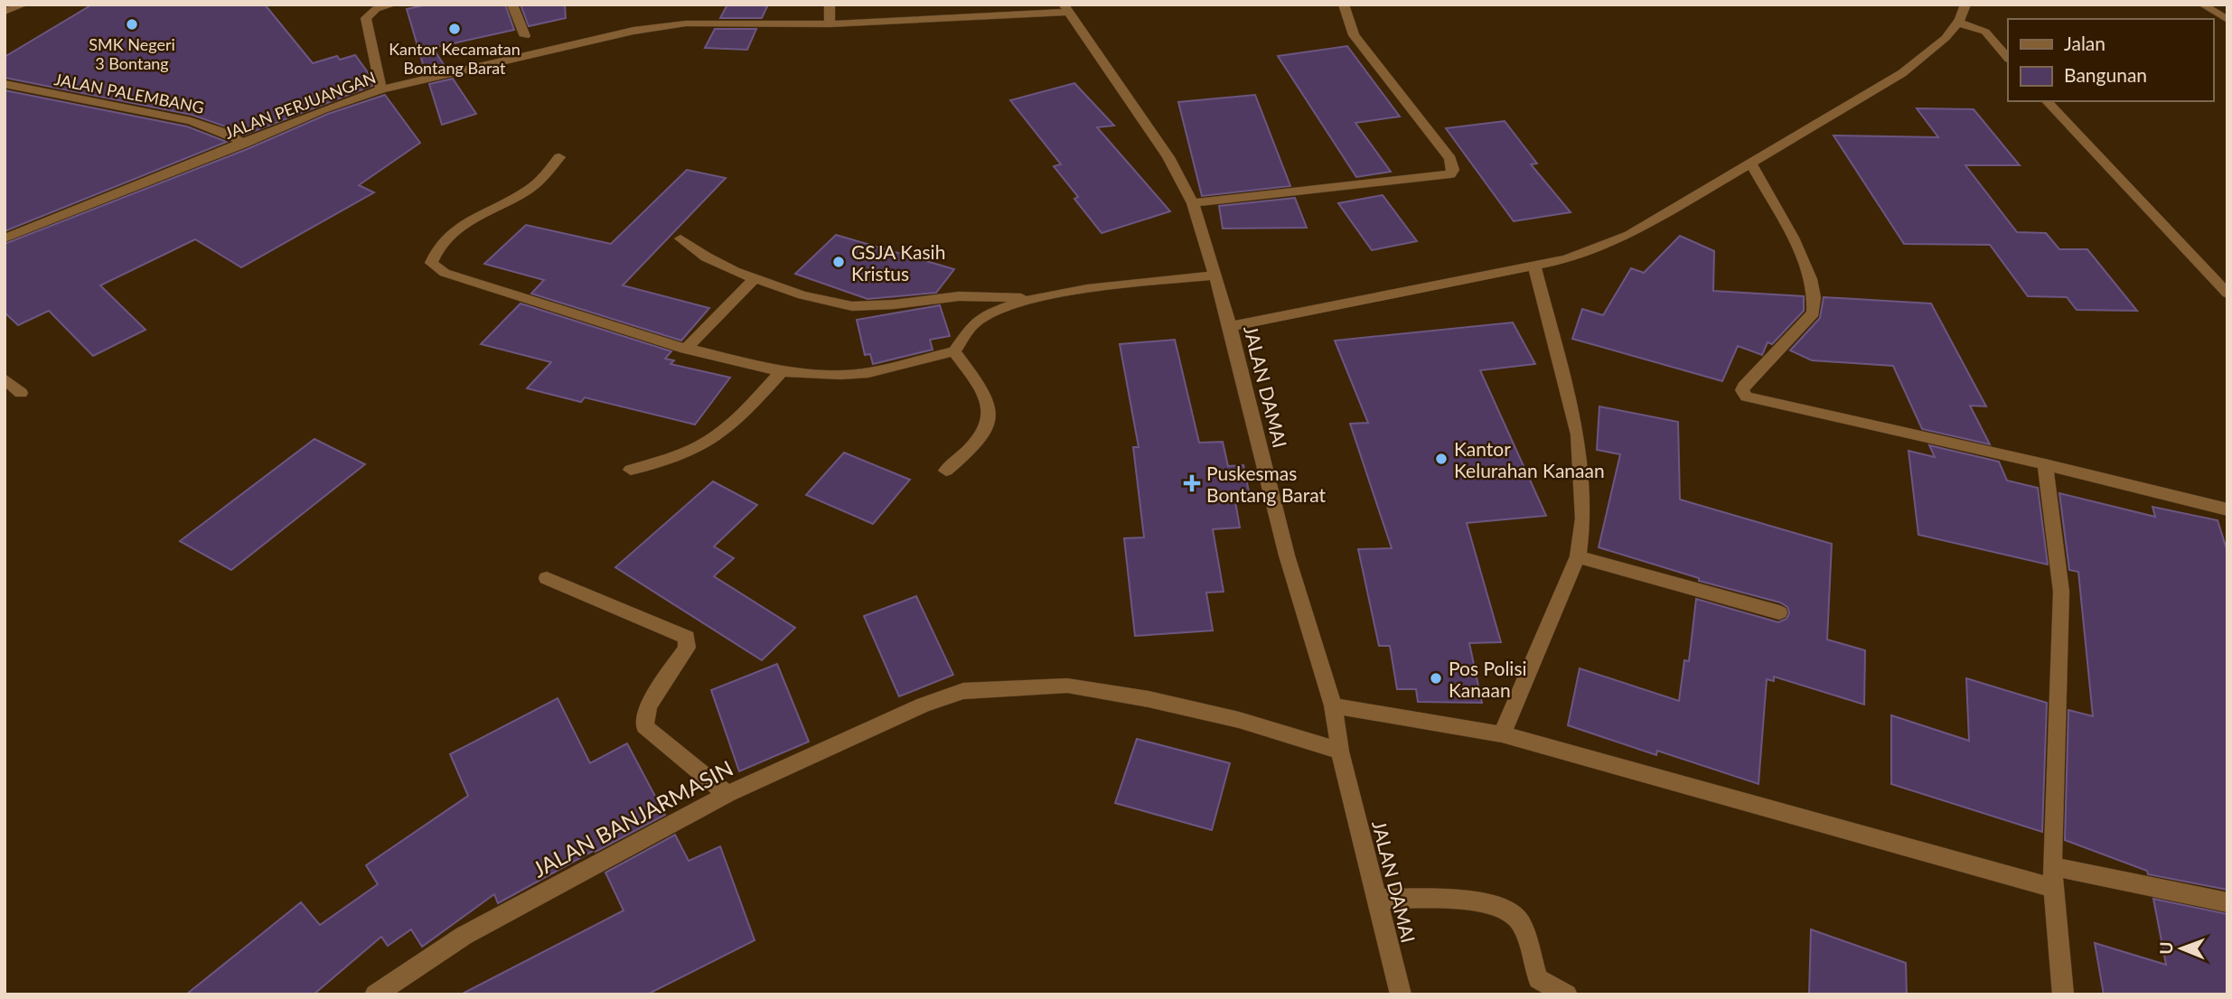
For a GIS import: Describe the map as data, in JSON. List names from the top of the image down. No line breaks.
{"streets":{"street":["JALAN PALEMBANG","JALAN PERJUANGAN","JALAN DAMAI","JALAN BANJARMASIN"]},"crossings":[["JALAN PALEMBANG","JALAN PERJUANGAN"],["JALAN PERJUANGAN","JALAN DAMAI"],["JALAN DAMAI","JALAN BANJARMASIN"]],"places":{"other":["SMK Negeri 3 Bontang","Kantor Kecamatan Bontang Barat","GSJA Kasih Kristus","Kantor Kelurahan Kanaan","Pos Polisi Kanaan"],"health":["Puskesmas Bontang Barat"]},"legend":["Jalan","Bangunan"],"north":"left"}
